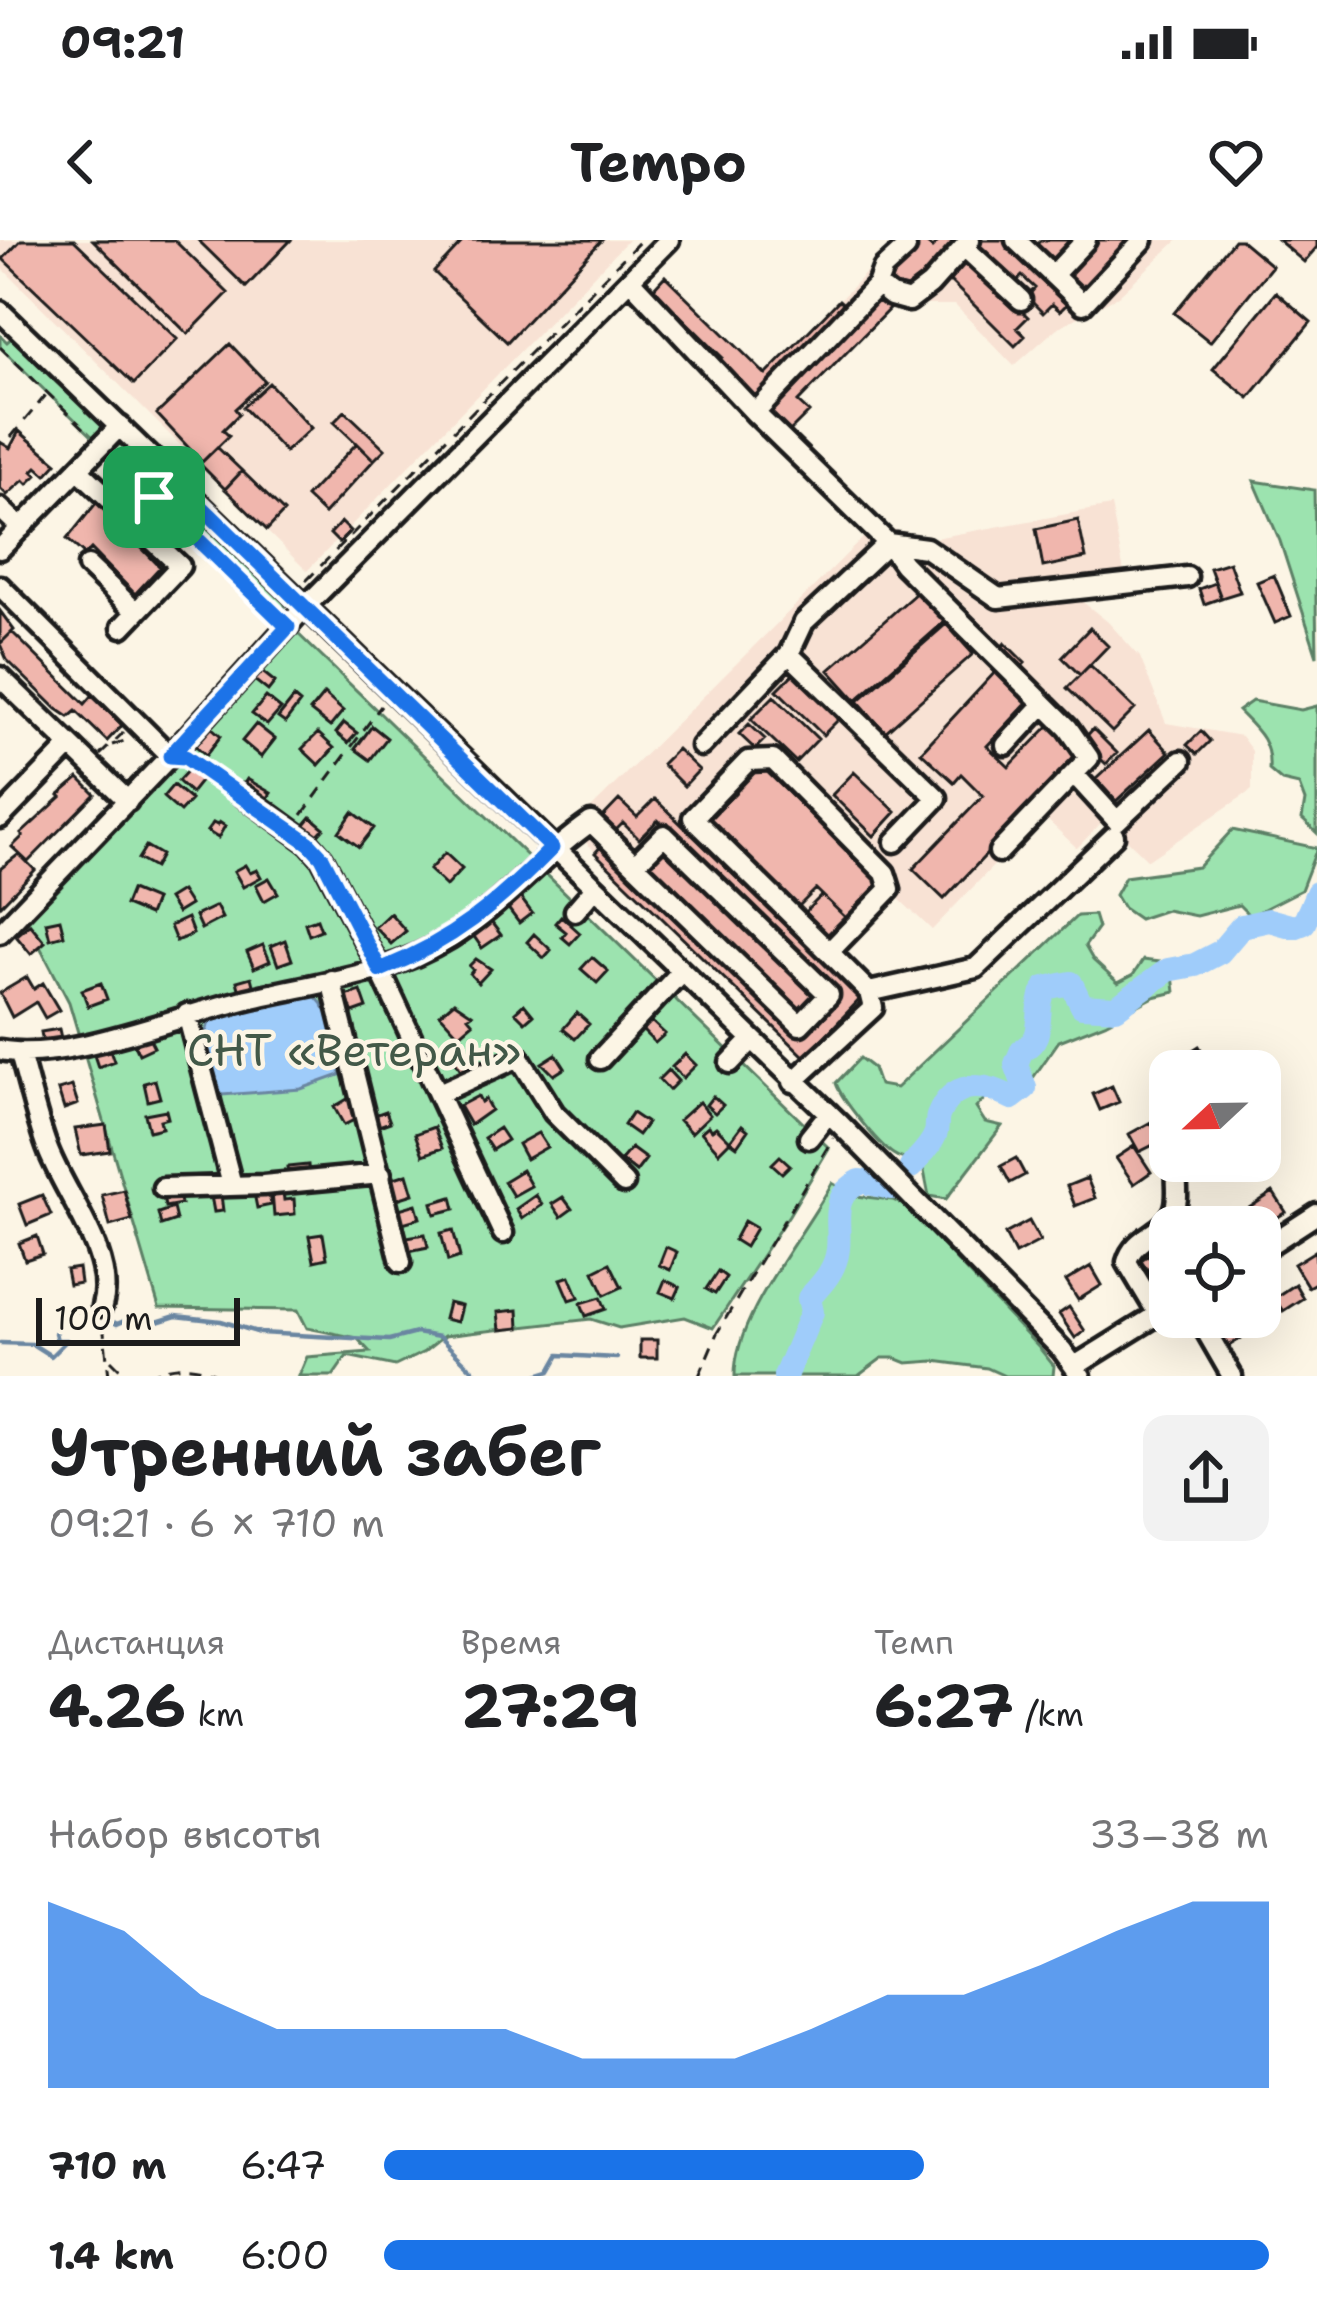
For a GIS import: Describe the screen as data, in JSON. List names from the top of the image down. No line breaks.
{"parks":["СНТ «Ветеран»"],"scale_bar":"100 m","north":"left","page":{"status":"09:21","header":"Tempo","scale":"100 m","heading":["Утренний забег","09:21 · 6 × 710 m"],"stats":[["Дистанция","4.26 km"],["Время","27:29"],["Темп","6:27 /km"]],"chart":["Набор высоты","33–38 m"],"list":[{"name":"710 m","note":"6:47"},{"name":"1.4 km","note":"6:00"}]}}
